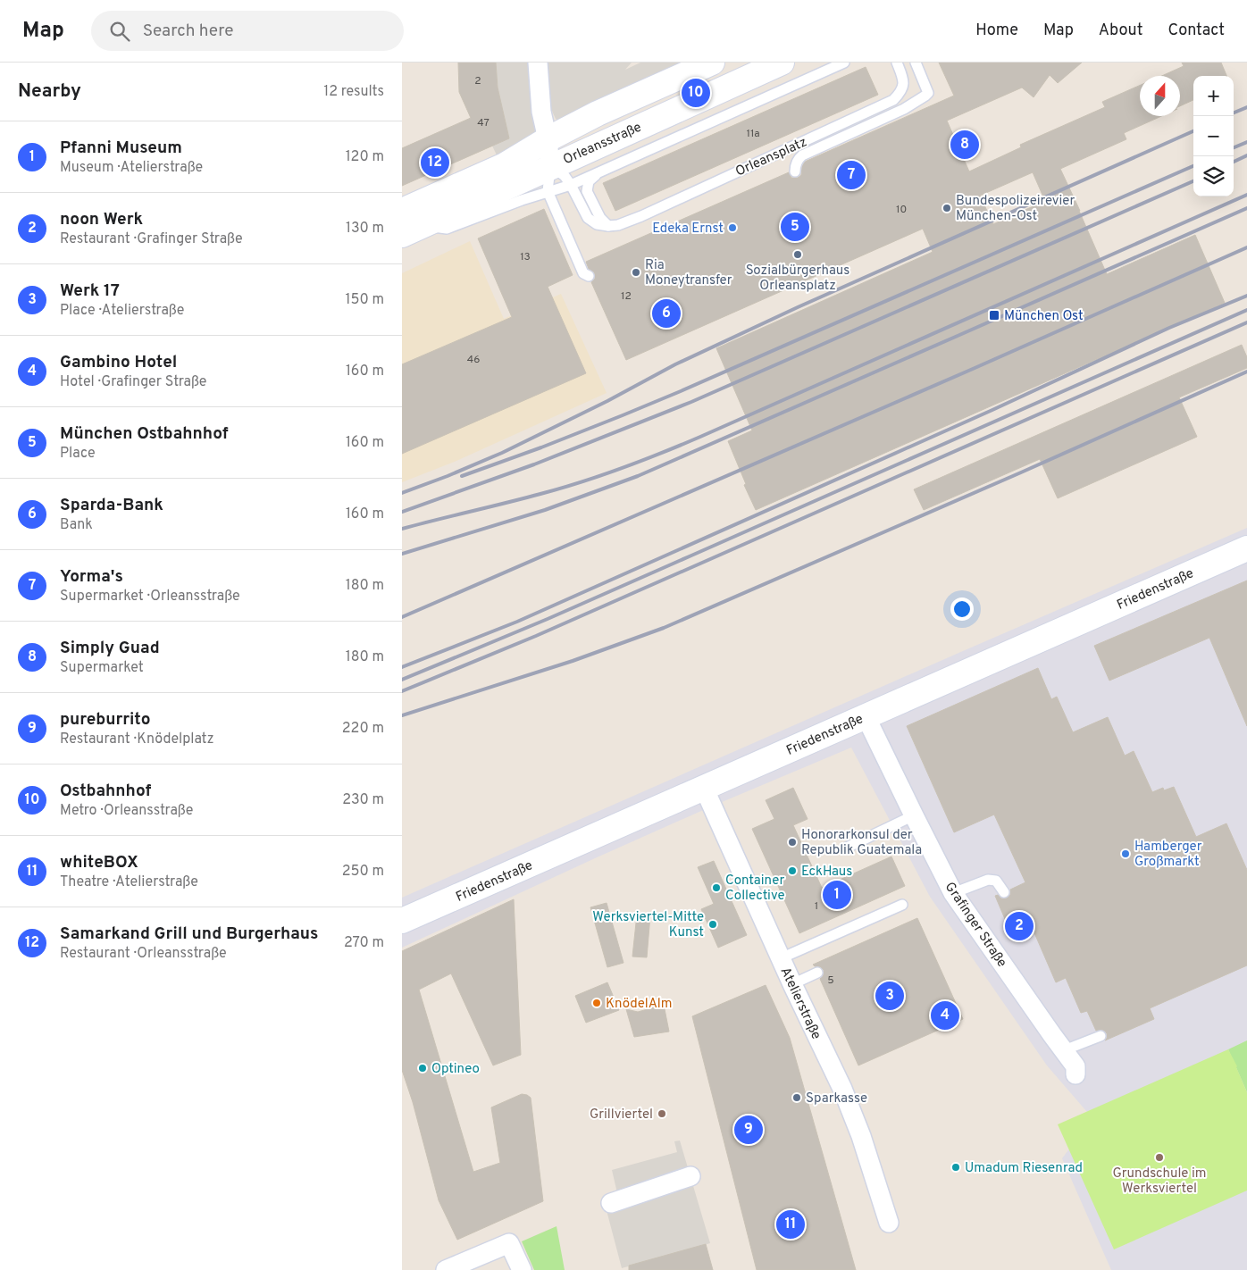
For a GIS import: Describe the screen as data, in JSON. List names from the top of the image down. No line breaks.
{"streets":{"street":["Orleansstraße","Friedenstraße","Grafinger Straße","Atelierstraße"],"lane":["Orleansplatz"]},"crossings":[["Friedenstraße","Grafinger Straße"],["Friedenstraße","Atelierstraße"]],"places":{"other":["Bundespolizeirevier München-Ost","Edeka Ernst","Sozialbürgerhaus Orleansplatz","Ria Moneytransfer","Honorarkonsul der Republik Guatemala","Hamberger Großmarkt","EckHaus","Container Collective","Werksviertel-Mitte Kunst","KnödelAlm","Optineo","Sparkasse","Grillviertel","Grundschule im Werksviertel","Umadum Riesenrad"],"transit":["München Ost"]},"house_numbers":["2","47","11a","10","13","12","46","1","5"],"north":"top","page":{"header":"Map","search":"Search here","nav":["Home","Map","About","Contact"],"heading":["Nearby","12 results"],"map_buttons":["+","−"],"pins":["10","8","12","7","5","6","1","2","3","4","9","11"],"list":[{"mark":"1","name":"Pfanni Museum","note":"Museum · Atelierstraße","value":"120 m"},{"mark":"2","name":"noon Werk","note":"Restaurant · Grafinger Straße","value":"130 m"},{"mark":"3","name":"Werk 17","note":"Place · Atelierstraße","value":"150 m"},{"mark":"4","name":"Gambino Hotel","note":"Hotel · Grafinger Straße","value":"160 m"},{"mark":"5","name":"München Ostbahnhof","note":"Place","value":"160 m"},{"mark":"6","name":"Sparda-Bank","note":"Bank","value":"160 m"},{"mark":"7","name":"Yorma's","note":"Supermarket · Orleansstraße","value":"180 m"},{"mark":"8","name":"Simply Guad","note":"Supermarket","value":"180 m"},{"mark":"9","name":"pureburrito","note":"Restaurant · Knödelplatz","value":"220 m"},{"mark":"10","name":"Ostbahnhof","note":"Metro · Orleansstraße","value":"230 m"},{"mark":"11","name":"whiteBOX","note":"Theatre · Atelierstraße","value":"250 m"},{"mark":"12","name":"Samarkand Grill und Burgerhaus","note":"Restaurant · Orleansstraße","value":"270 m"}]}}
